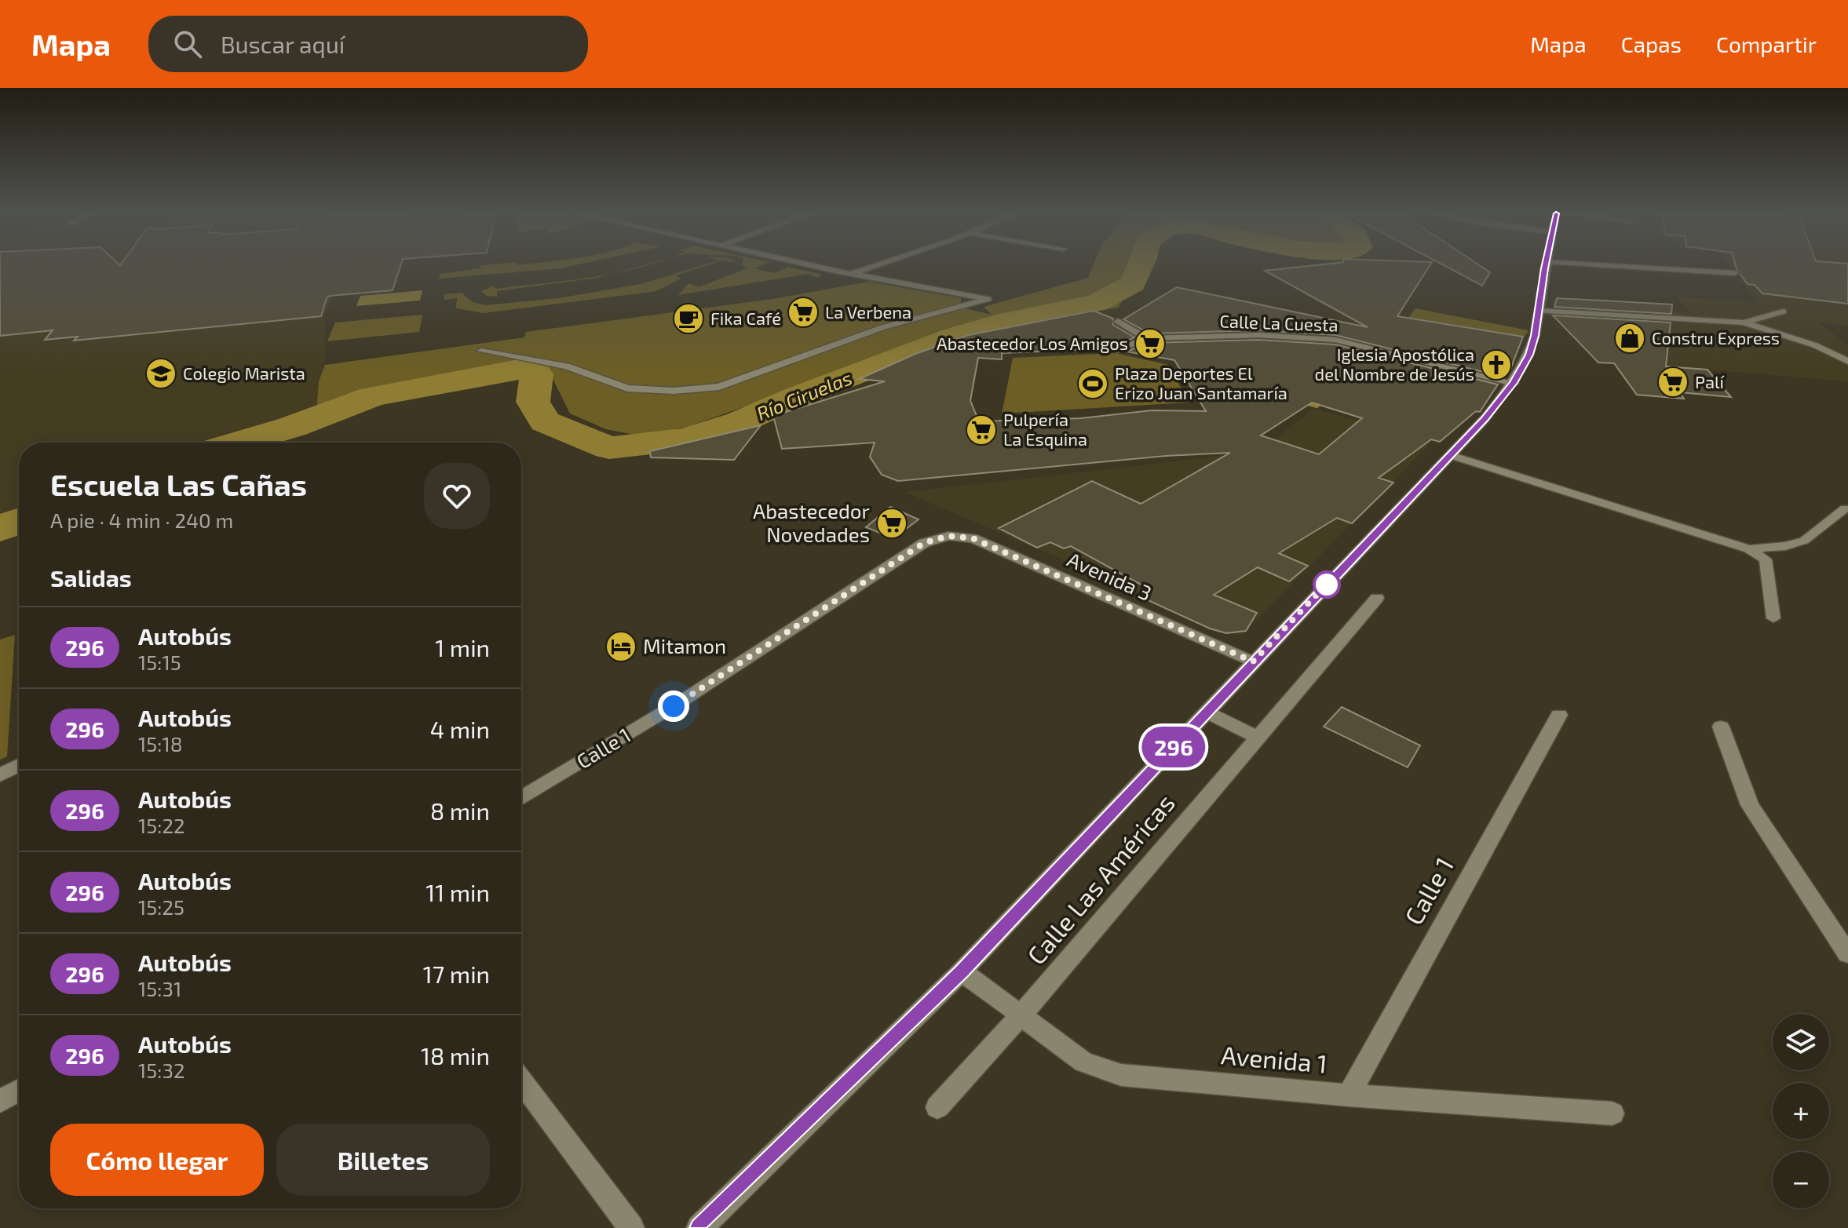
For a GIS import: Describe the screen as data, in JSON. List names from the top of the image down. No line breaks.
{"streets":{"street":["Avenida 3","Calle 1","Calle Las Américas","Avenida 1"],"lane":["Calle La Cuesta"]},"crossings":[["Calle La Cuesta","Calle Las Américas"],["Avenida 3","Calle 1"],["Avenida 3","Calle Las Américas"],["Calle 1","Avenida 1"],["Calle Las Américas","Avenida 1"]],"water":["Río Ciruelas"],"places":{"supermarket":["La Verbena","Abastecedor Los Amigos","Palí","Pulpería La Esquina","Abastecedor Novedades"],"cafe":["Fika Café"],"shop":["Constru Express"],"church":["Iglesia Apostólica del Nombre de Jesús"],"school or university":["Colegio Marista"],"sports":["Plaza Deportes El Erizo Juan Santamaría"],"hotel":["Mitamon"]},"lines":["bus line 296"],"page":{"header":"Mapa","search":"Buscar aquí","nav":["Mapa","Capas","Compartir"],"on_map":"296","heading":[["Escuela Las Cañas","A pie · 4 min · 240 m"],"Salidas"],"list":[{"mark":"296","name":"Autobús","note":"15:15","value":"1 min"},{"mark":"296","name":"Autobús","note":"15:18","value":"4 min"},{"mark":"296","name":"Autobús","note":"15:22","value":"8 min"},{"mark":"296","name":"Autobús","note":"15:25","value":"11 min"},{"mark":"296","name":"Autobús","note":"15:31","value":"17 min"},{"mark":"296","name":"Autobús","note":"15:32","value":"18 min"}],"map_buttons":["+","−"],"buttons":["Cómo llegar","Billetes"]}}
